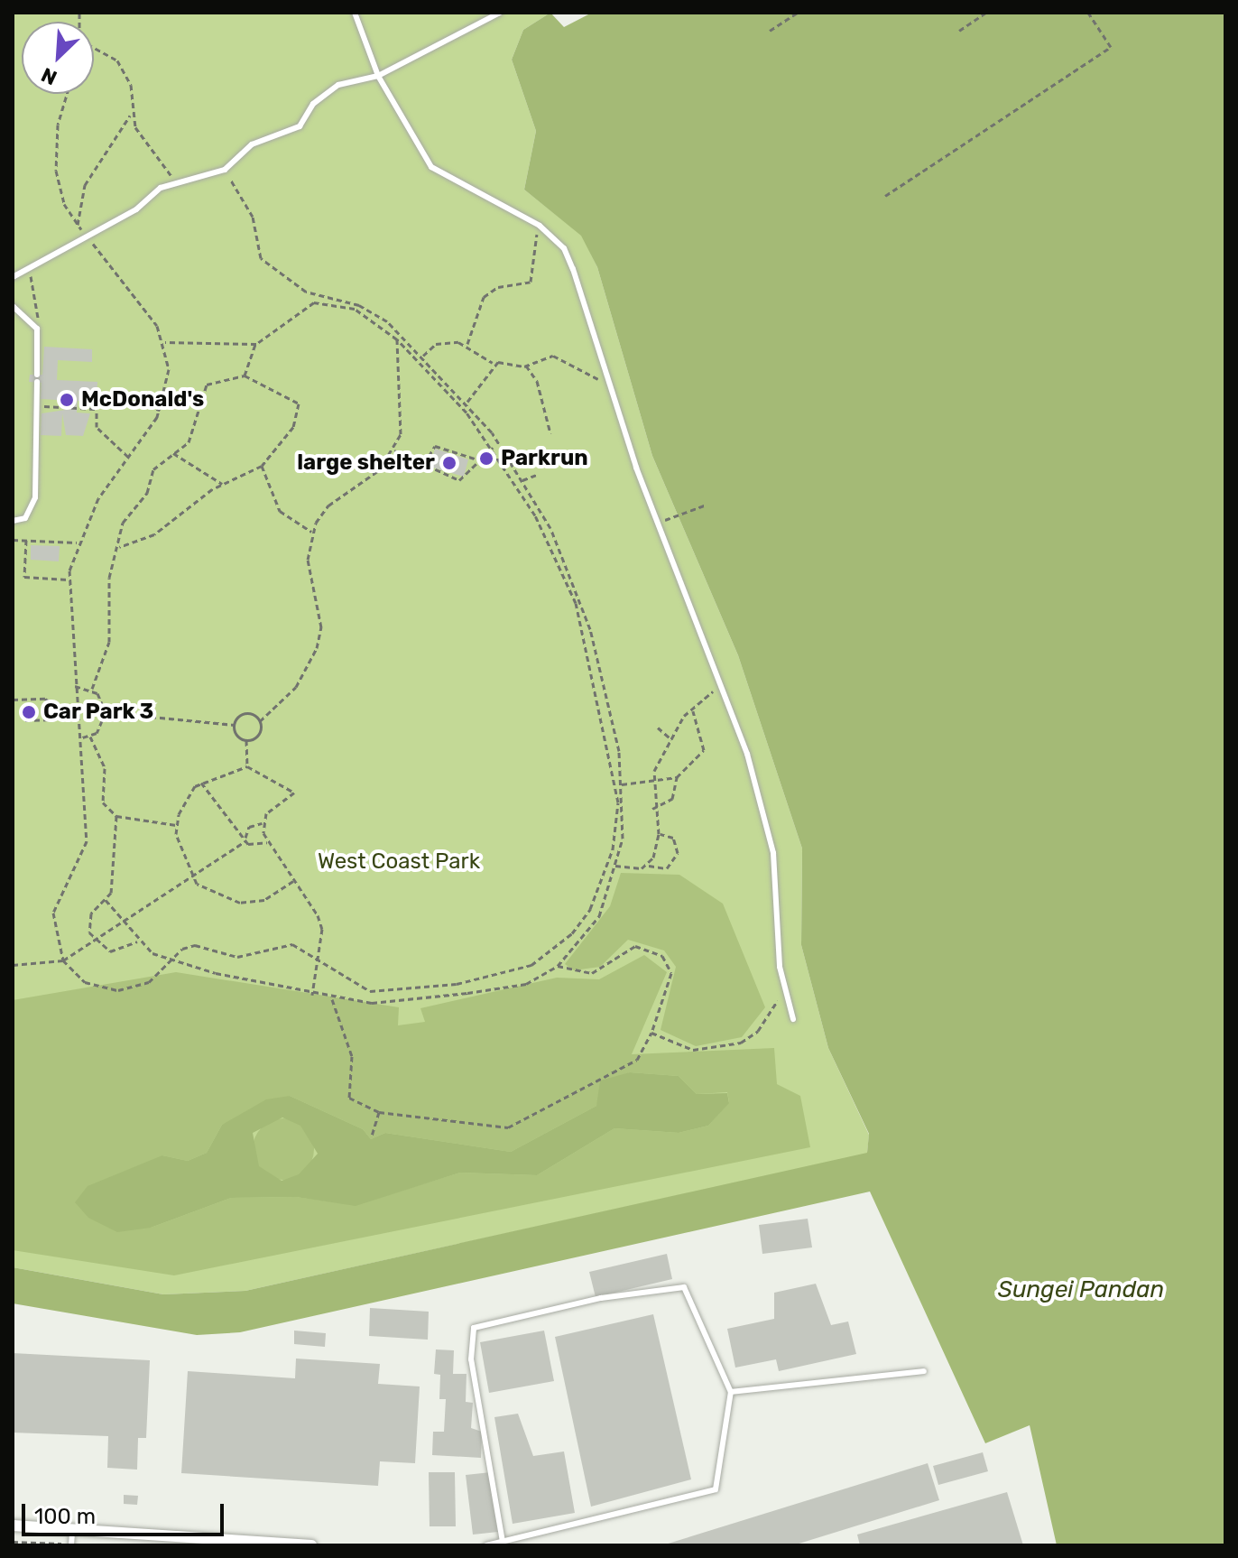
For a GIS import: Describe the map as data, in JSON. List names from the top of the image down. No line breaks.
{"water":["Sungei Pandan"],"parks":["West Coast Park"],"places":["McDonald's","Parkrun","large shelter","Car Park 3"],"scale_bar":"100 m","north":"bottom left"}
